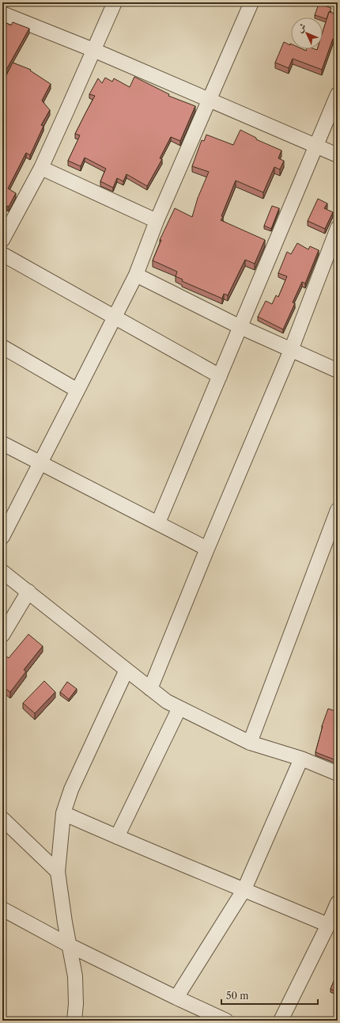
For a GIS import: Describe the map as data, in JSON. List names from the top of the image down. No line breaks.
{"scale_bar":"50 m","north":"top left"}
